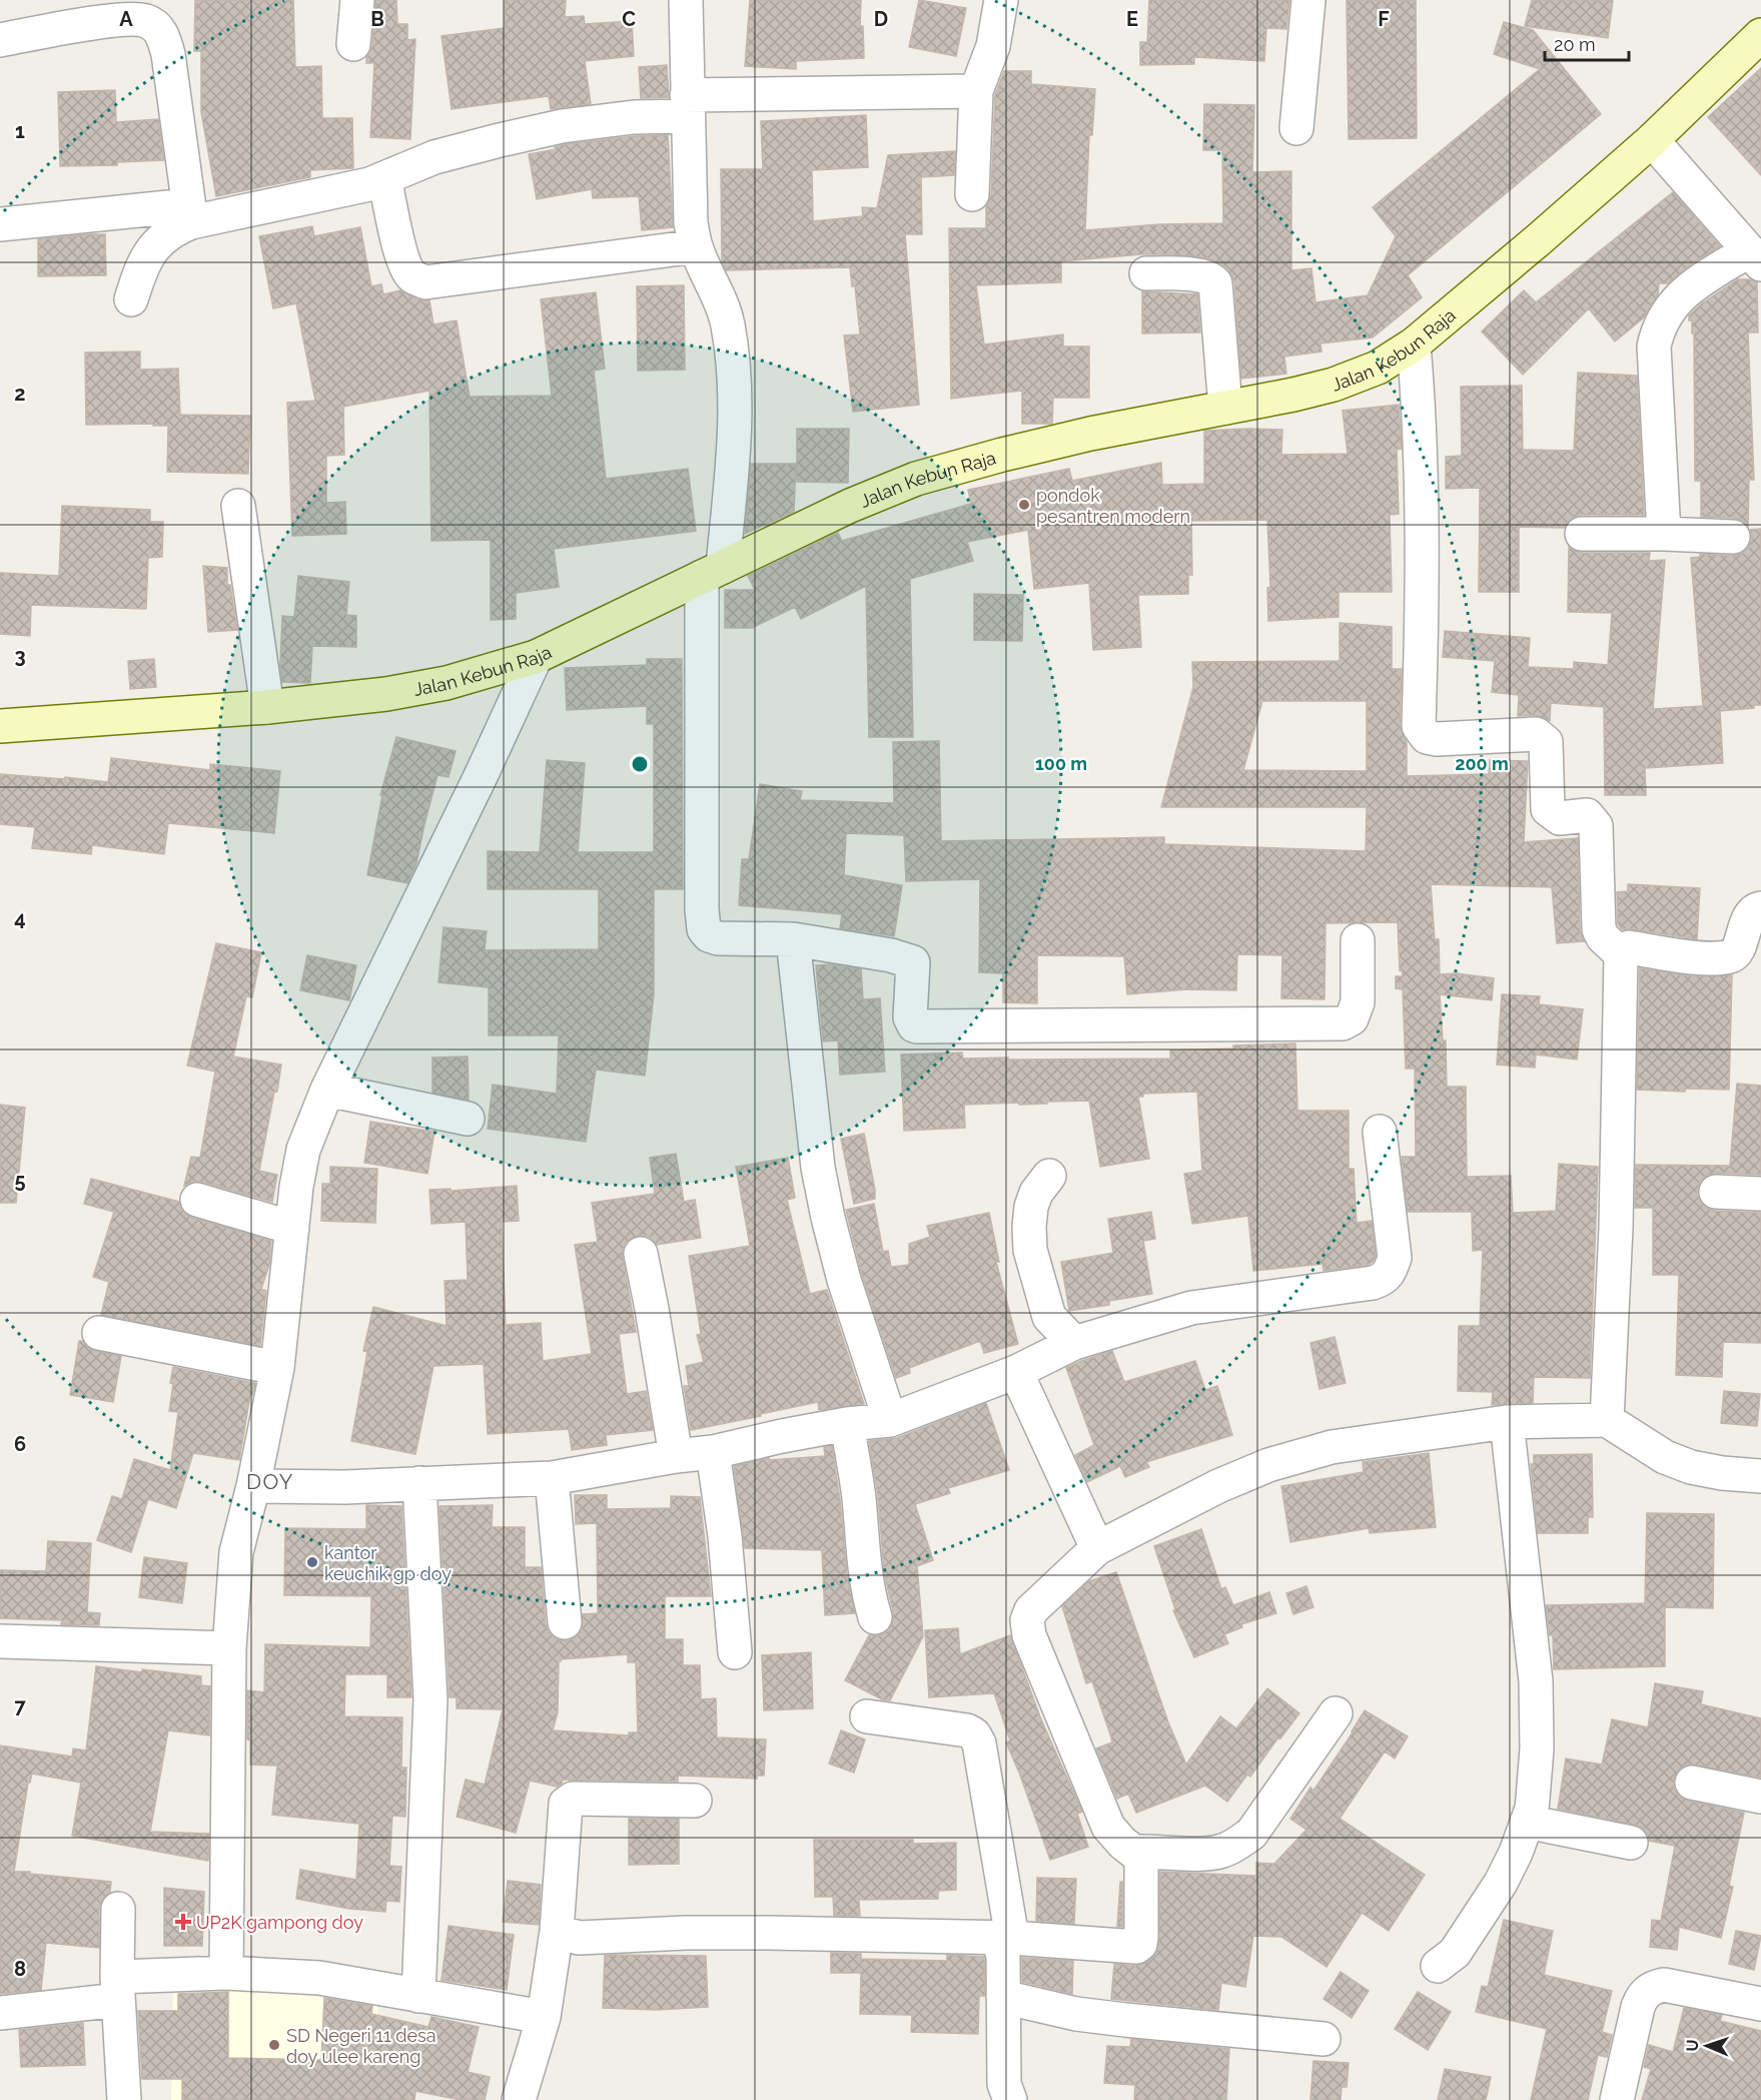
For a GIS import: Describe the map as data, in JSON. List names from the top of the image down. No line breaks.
{"streets":{"street":["Jalan Kebun Raja"]},"districts":["DOY"],"places":{"other":["pondok pesantren modern","kantor keuchik gp doy","SD Negeri 11 desa doy ulee kareng"],"health":["UP2K gampong doy"]},"scale_bar":"20 m","north":"left","grid":{"columns":["A","B","C","D","E","F"],"rows":["1","2","3","4","5","6","7","8"]},"rings":["100 m","200 m"]}
